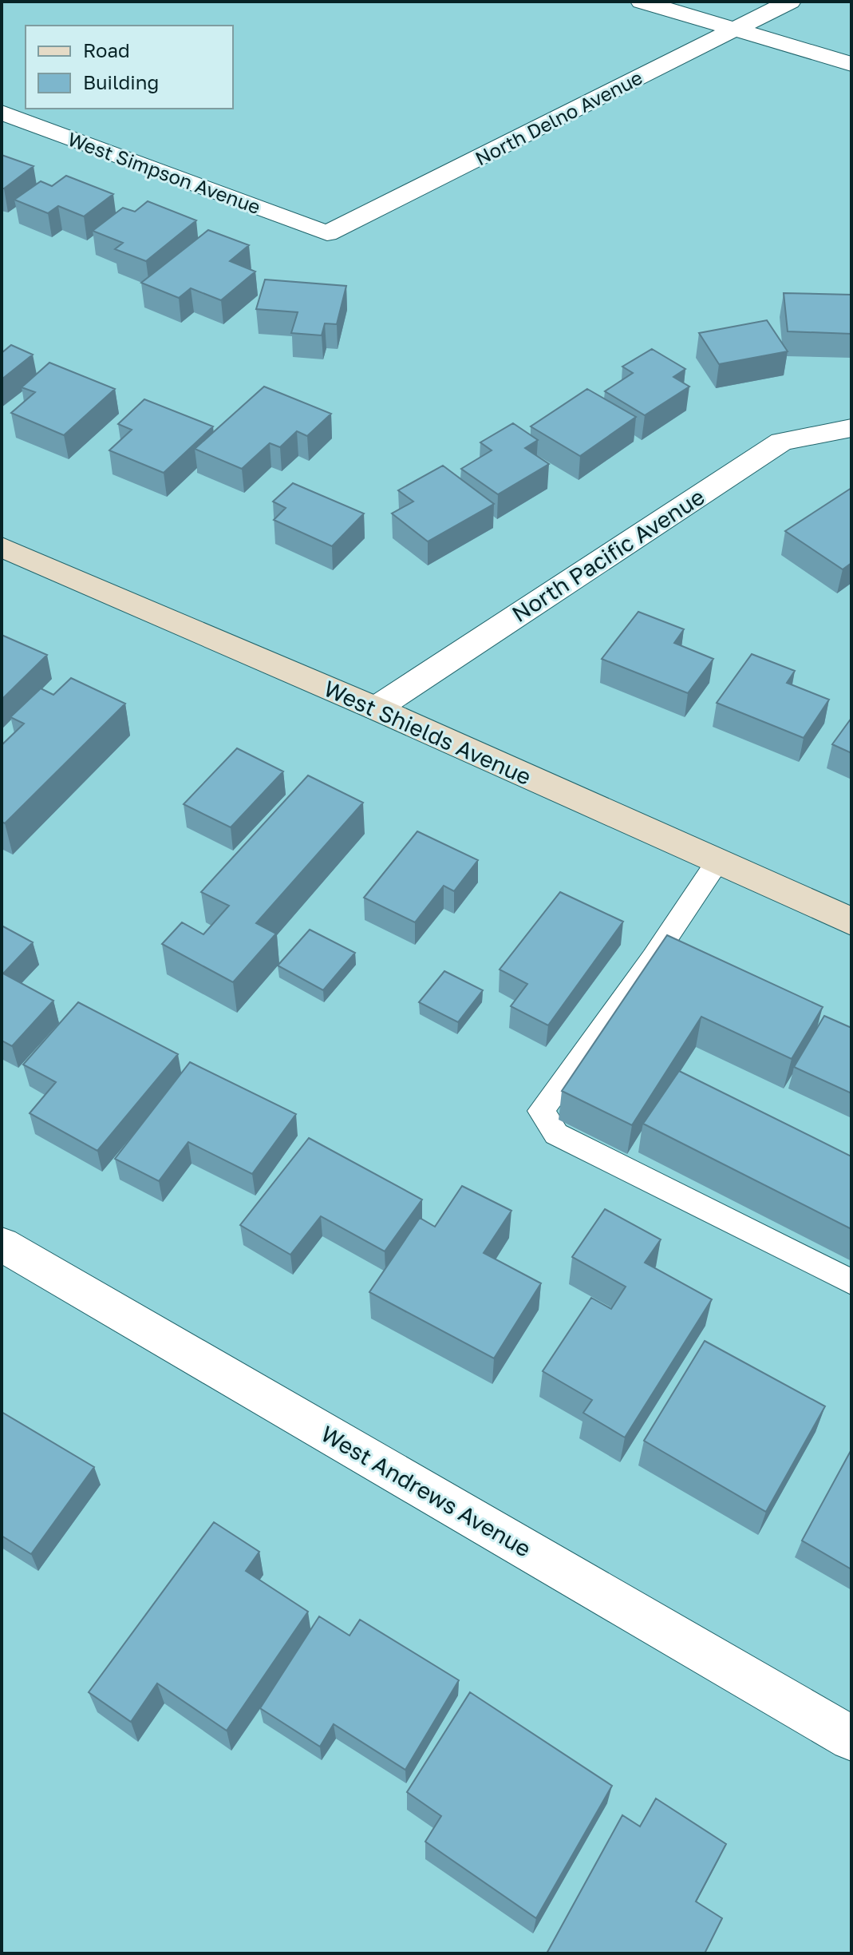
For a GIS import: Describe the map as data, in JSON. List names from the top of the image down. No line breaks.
{"streets":{"main road":["West Shields Avenue"],"street":["North Delno Avenue","West Simpson Avenue","North Pacific Avenue","West Andrews Avenue"]},"crossings":[["North Delno Avenue","West Simpson Avenue"],["North Pacific Avenue","West Shields Avenue"]],"legend":["Road","Building"]}
